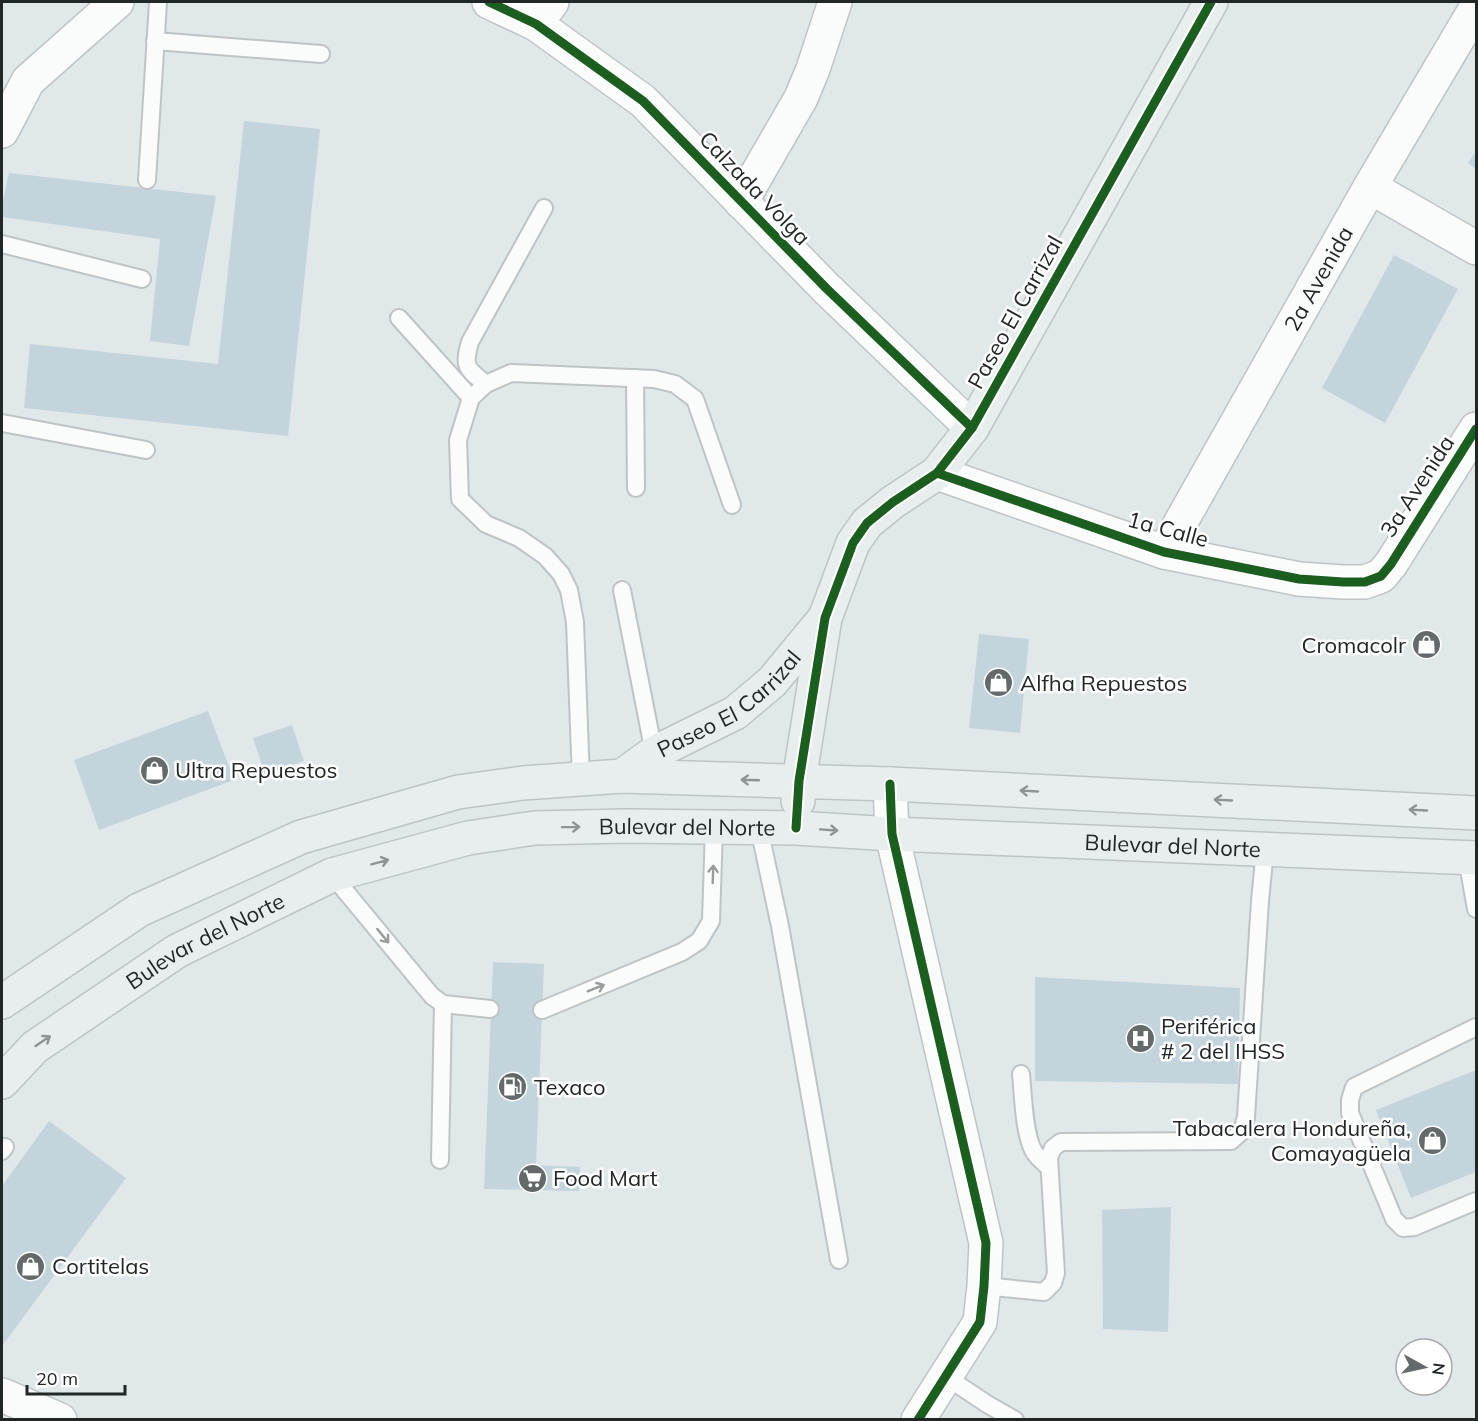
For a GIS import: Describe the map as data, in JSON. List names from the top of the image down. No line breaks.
{"streets":{"main road":["Paseo El Carrizal","Bulevar del Norte"],"street":["Calzada Volga","2a Avenida","3a Avenida","1a Calle"]},"crossings":[["Calzada Volga","Paseo El Carrizal"],["2a Avenida","1a Calle"],["Paseo El Carrizal","1a Calle"],["Paseo El Carrizal","Bulevar del Norte"],["3a Avenida","1a Calle"]],"places":{"shop":["Cromacolr","Alfha Repuestos","Ultra Repuestos","Tabacalera Hondureña, Comayagüela","Cortitelas"],"hospital":["Periférica # 2 del IHSS"],"fuel station":["Texaco"],"supermarket":["Food Mart"]},"scale_bar":"20 m","north":"right"}
